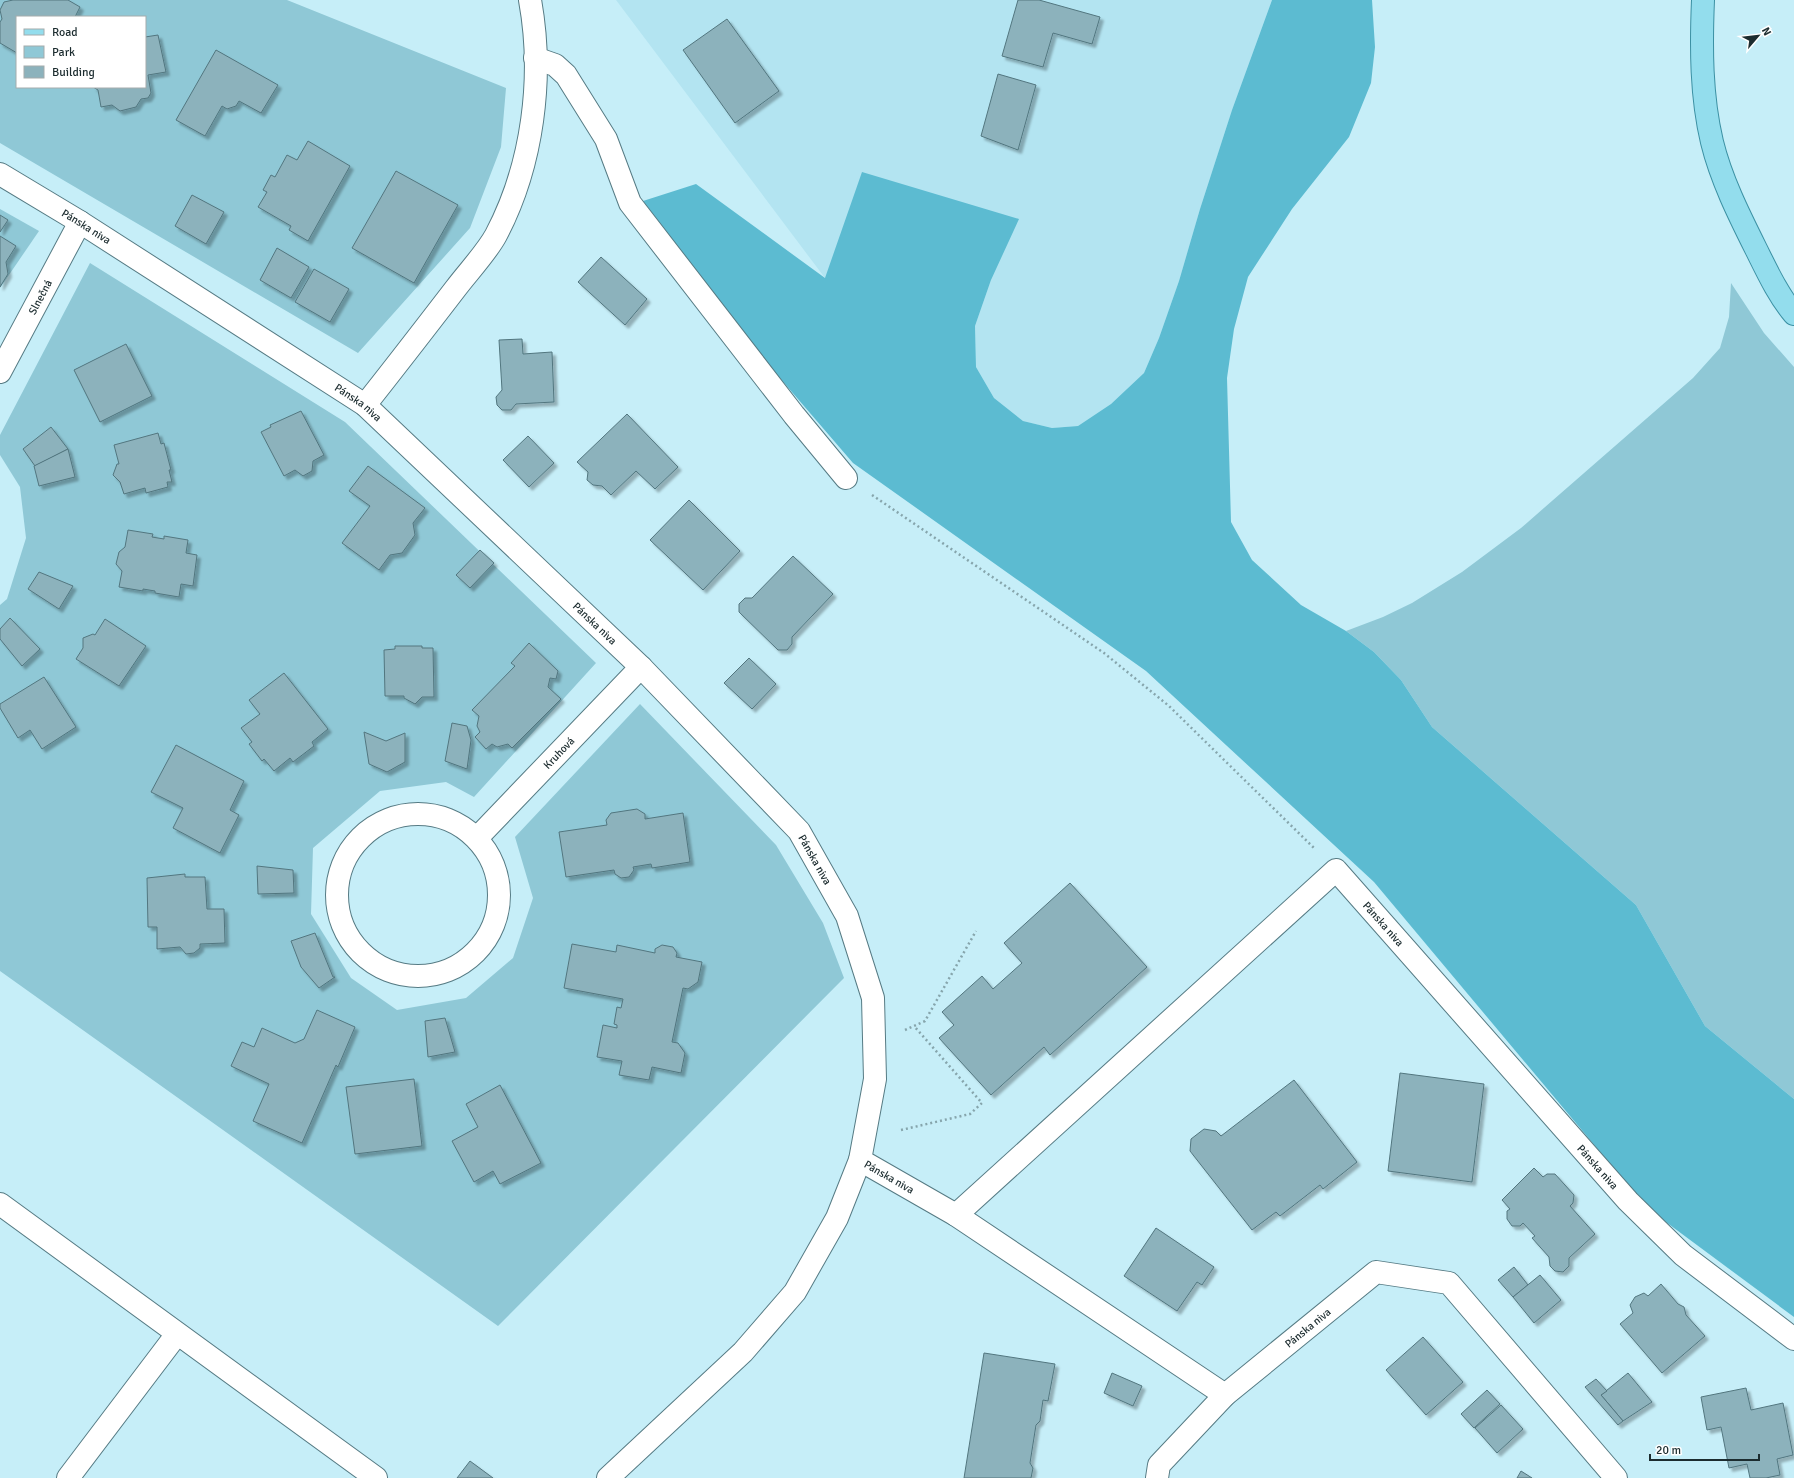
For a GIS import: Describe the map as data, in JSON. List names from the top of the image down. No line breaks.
{"streets":{"street":["Pánska niva","Slnečná","Kruhová"]},"crossings":[["Pánska niva","Slnečná"],["Pánska niva","Kruhová"]],"legend":["Road","Park","Building"],"scale_bar":"20 m","north":"top right"}
